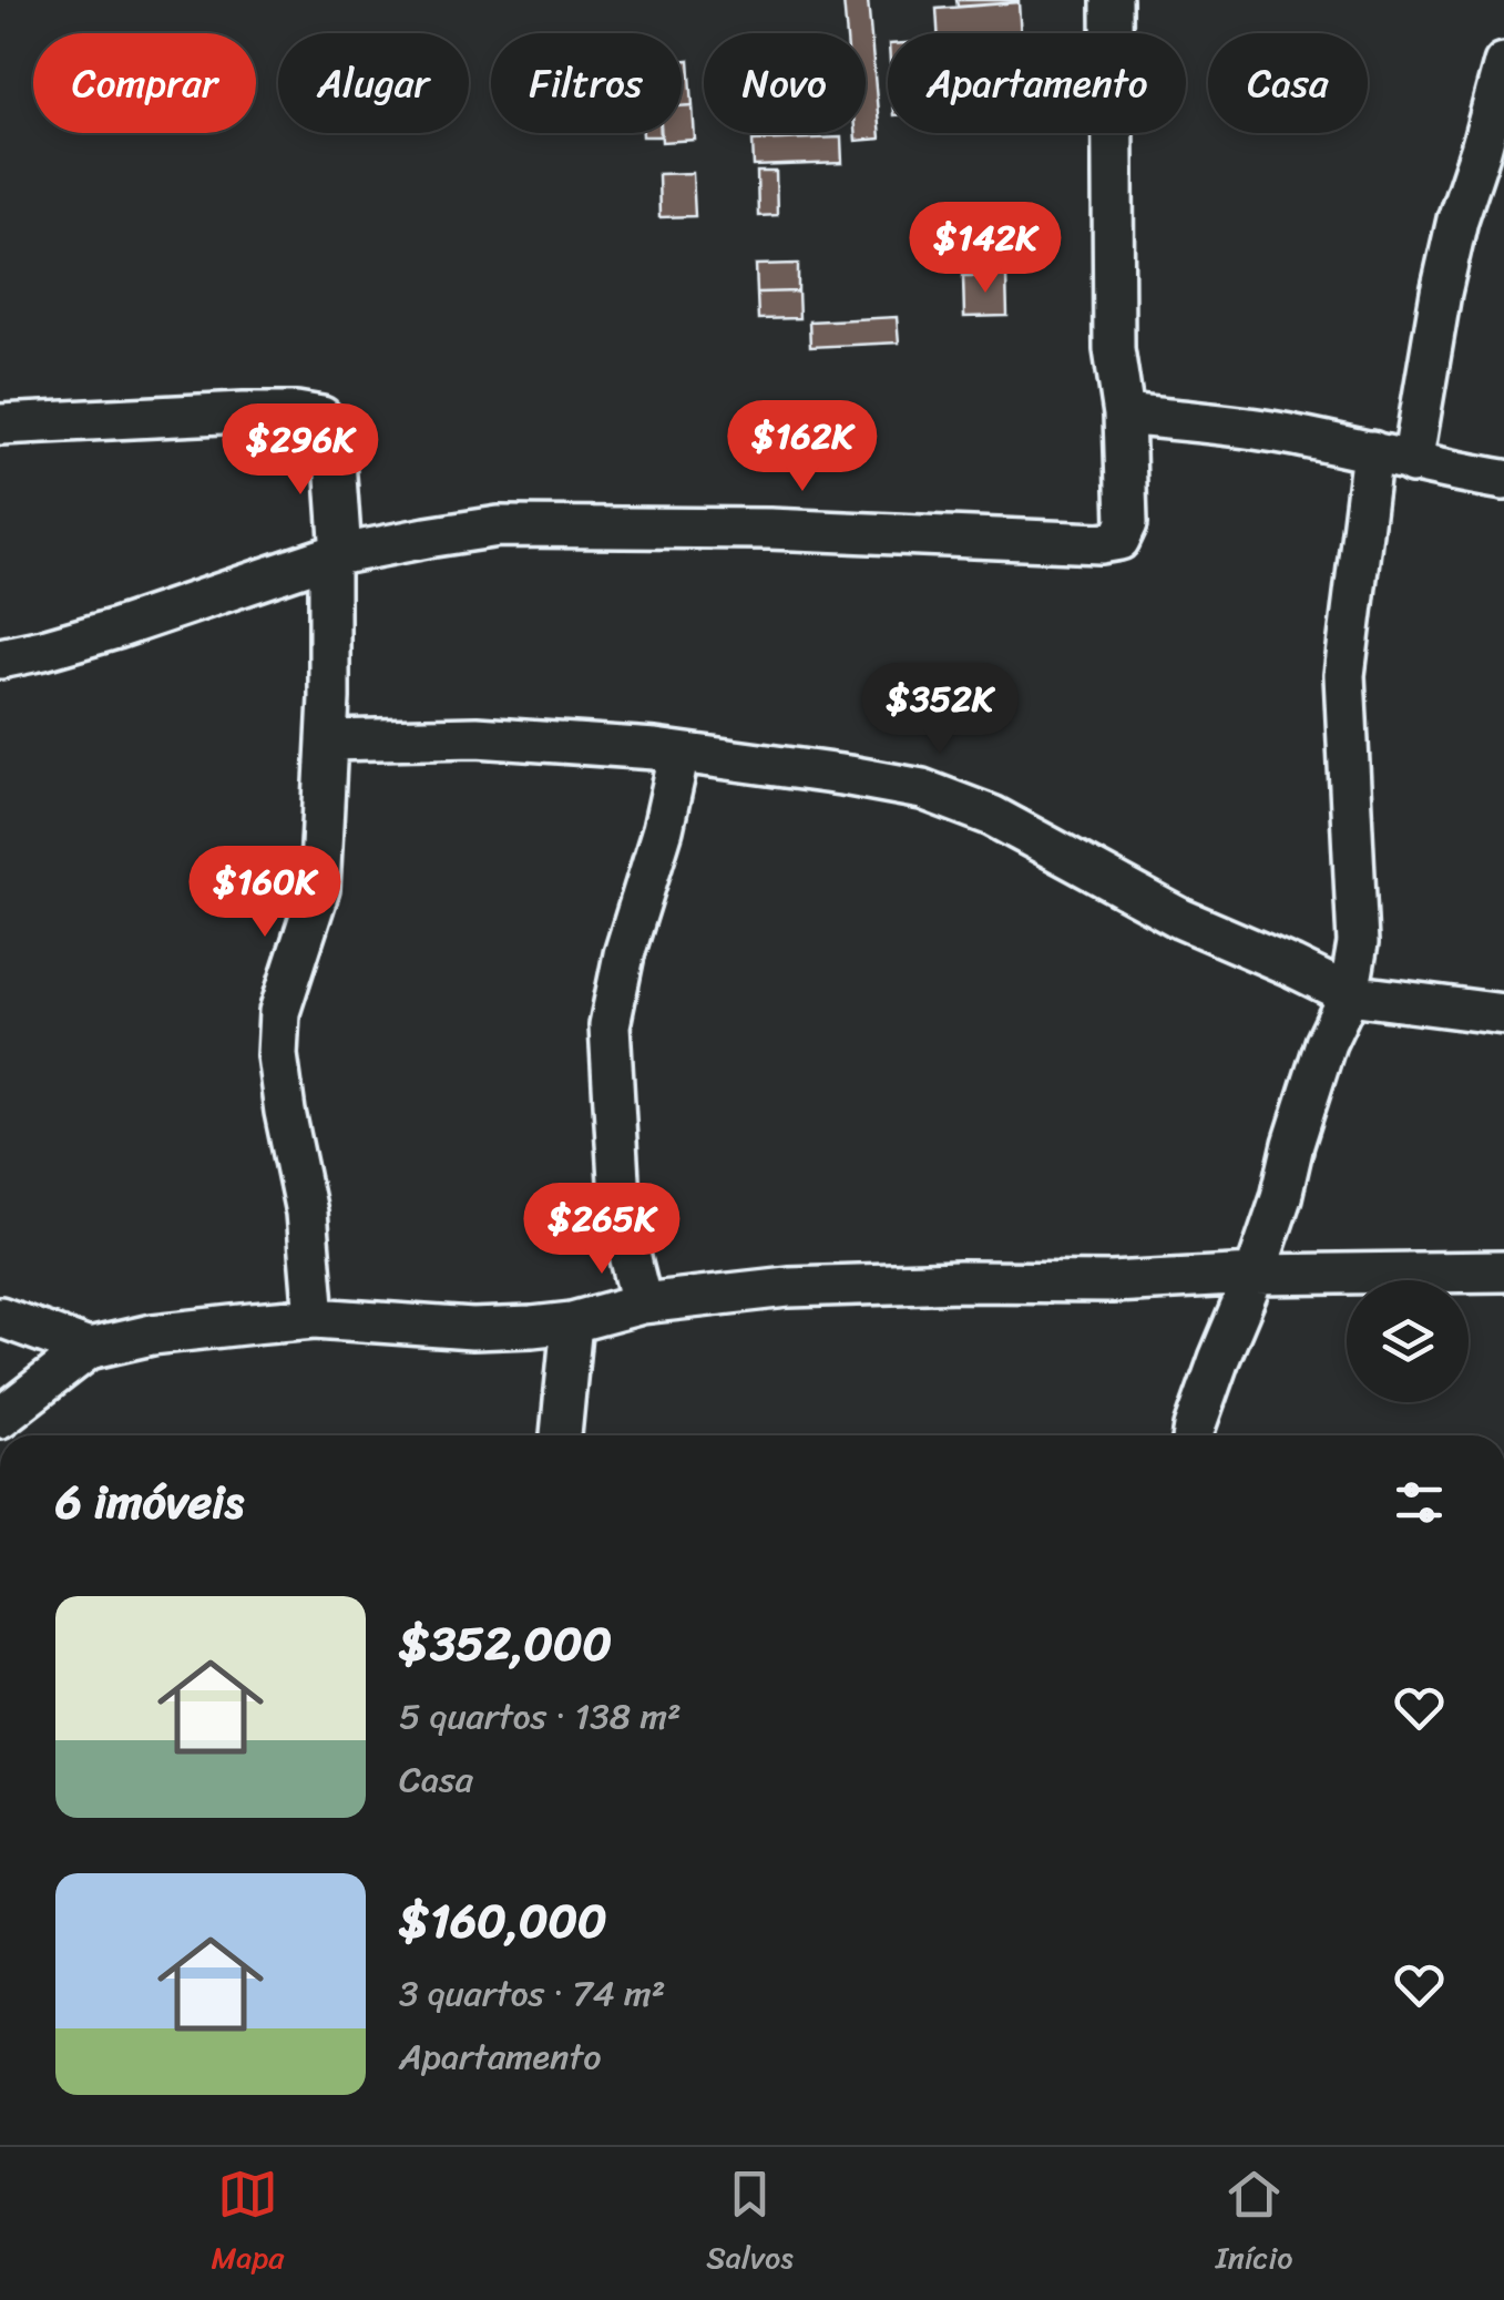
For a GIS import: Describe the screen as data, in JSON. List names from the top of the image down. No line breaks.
{"page":{"chip":["Comprar","Alugar","Filtros","Novo","Apartamento","Casa"],"price":["$142K","$162K","$296K","$352K","$160K","$265K"],"heading":"6 imóveis","list":[{"name":"$352,000","note":"5 quartos · 138 m² · Casa"},{"name":"$160,000","note":"3 quartos · 74 m² · Apartamento"}],"tabs":["Mapa","Salvos","Início"]}}
